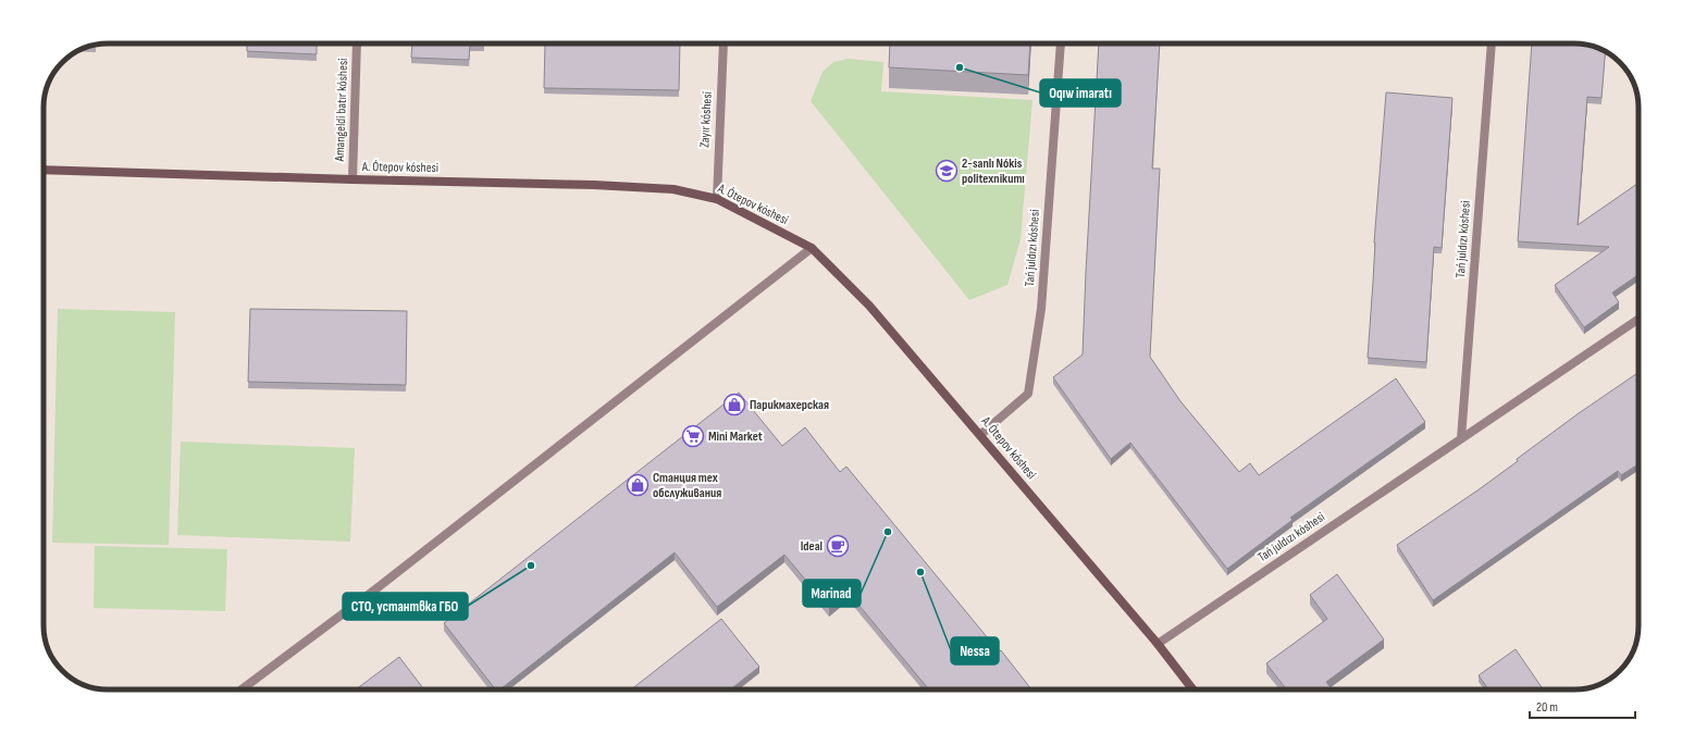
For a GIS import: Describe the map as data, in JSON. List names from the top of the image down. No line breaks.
{"streets":{"main road":["A. Ótepov kóshesi"],"street":["Amangeldi batır kóshesi","Zayır kóshesi","Tań juldızı kóshesi"]},"crossings":[["Amangeldi batır kóshesi","A. Ótepov kóshesi"],["Zayır kóshesi","A. Ótepov kóshesi"],["A. Ótepov kóshesi","Tań juldızı kóshesi"]],"places":{"other":["Oqıw imaratı","Marinad","СТО, устантвка ГБО","Nessa"],"school or university":["2-sanlı Nókis politexnikumı"],"shop":["Парикмахерская","Станция тех обслуживания"],"supermarket":["Mini Market"],"cafe":["Ideal"]},"scale_bar":"20 m"}
